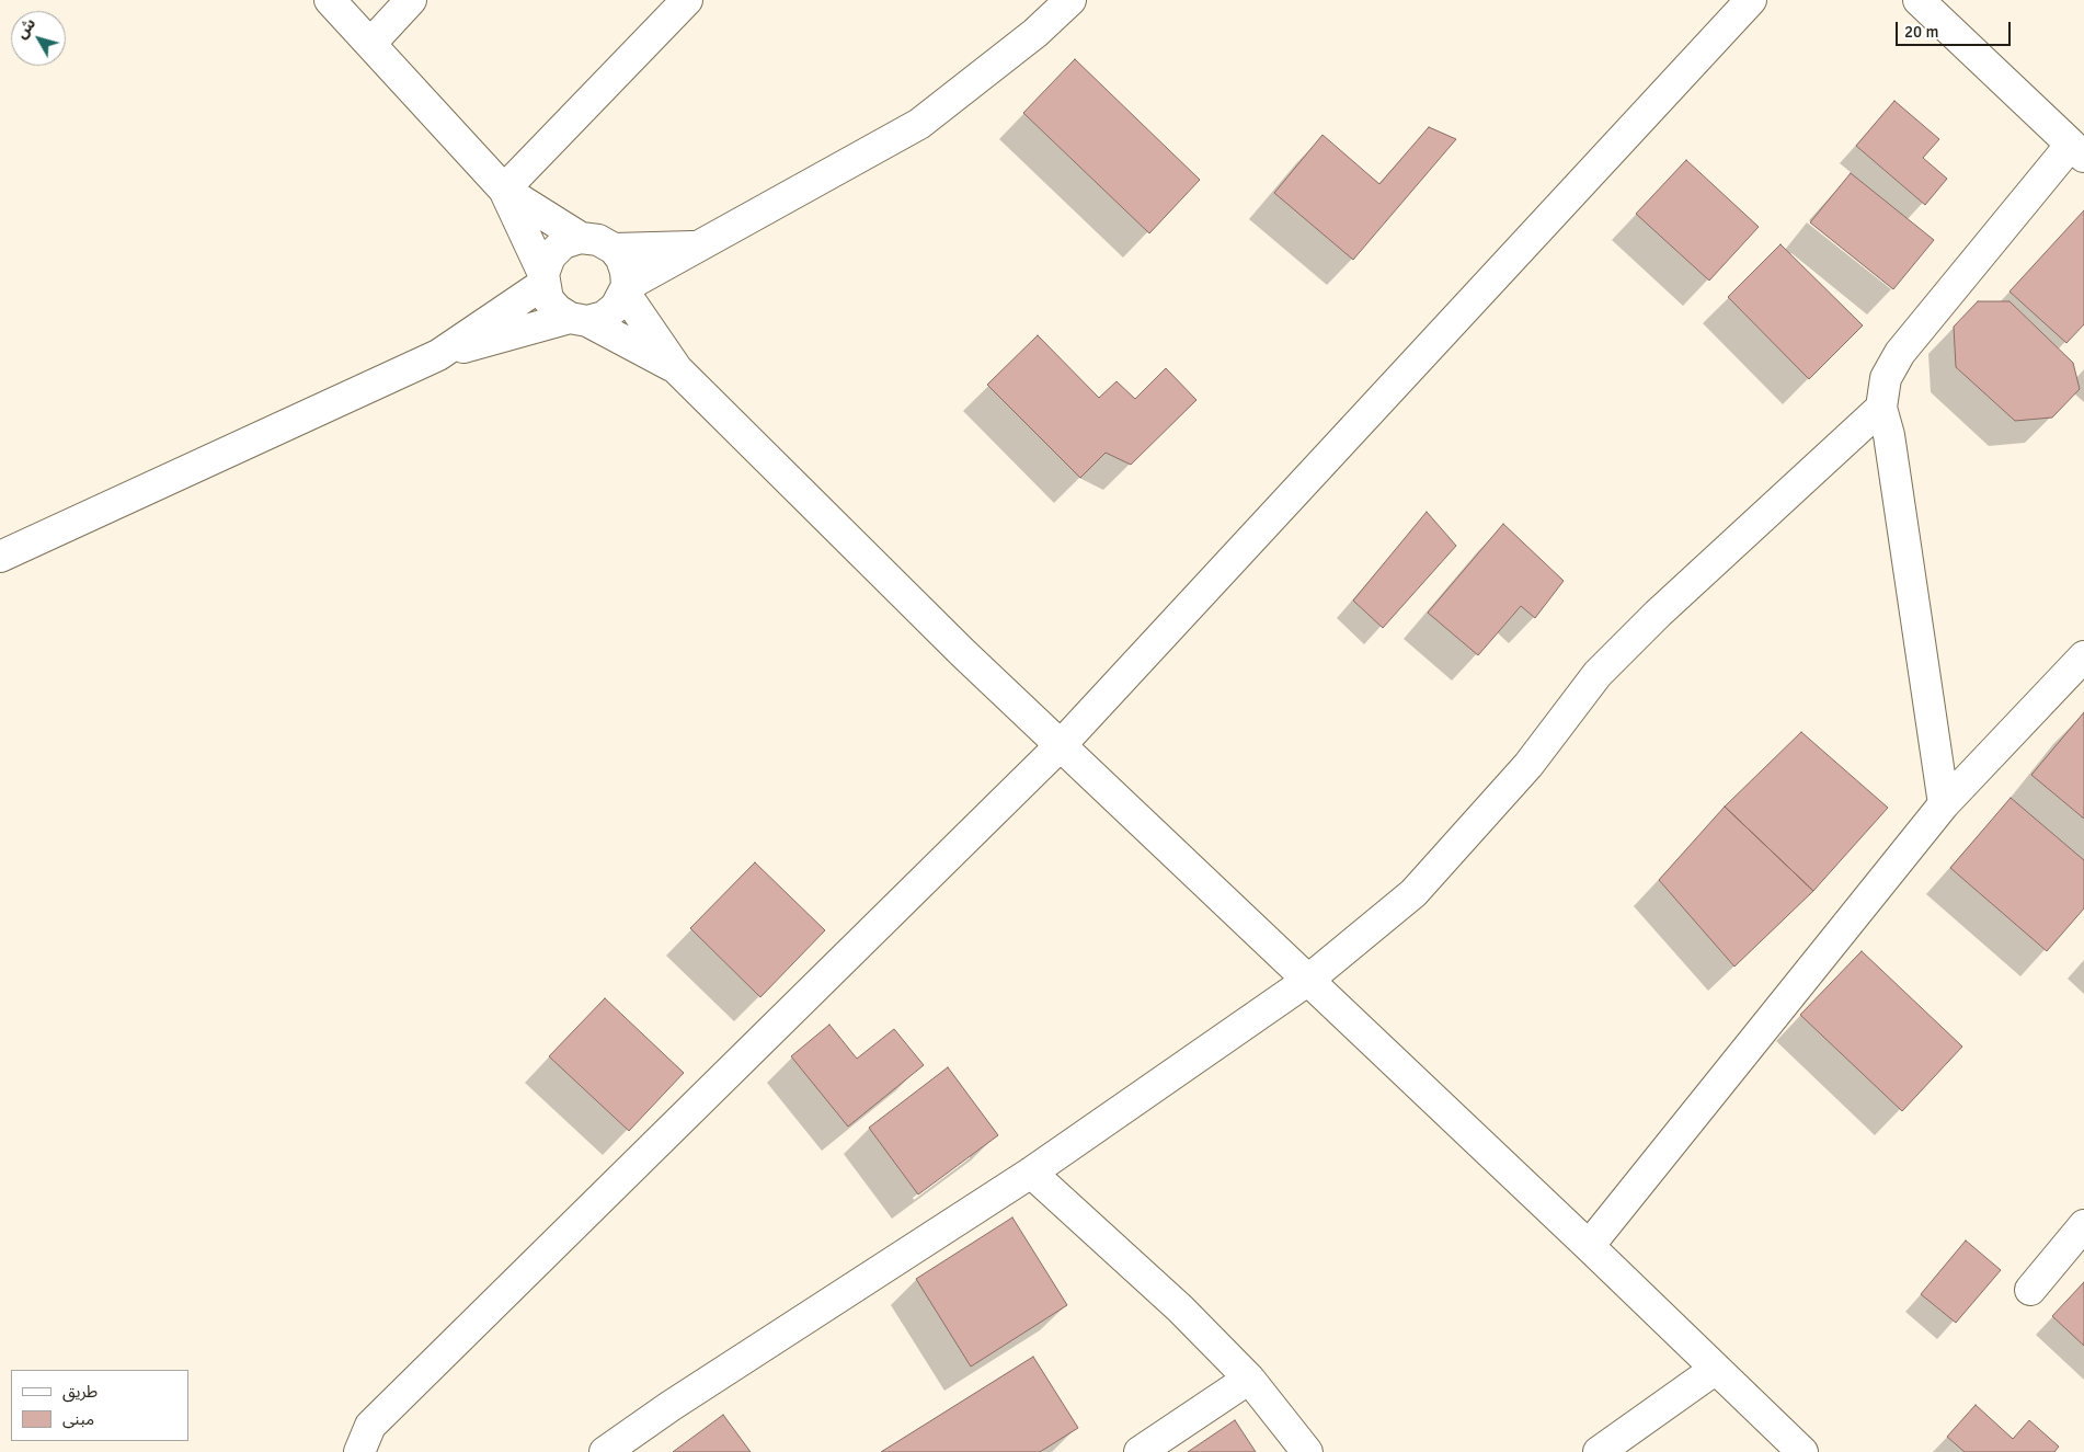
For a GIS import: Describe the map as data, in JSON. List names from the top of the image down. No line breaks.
{"legend":["طريق","مبنى"],"scale_bar":"20 m","north":"top left"}
